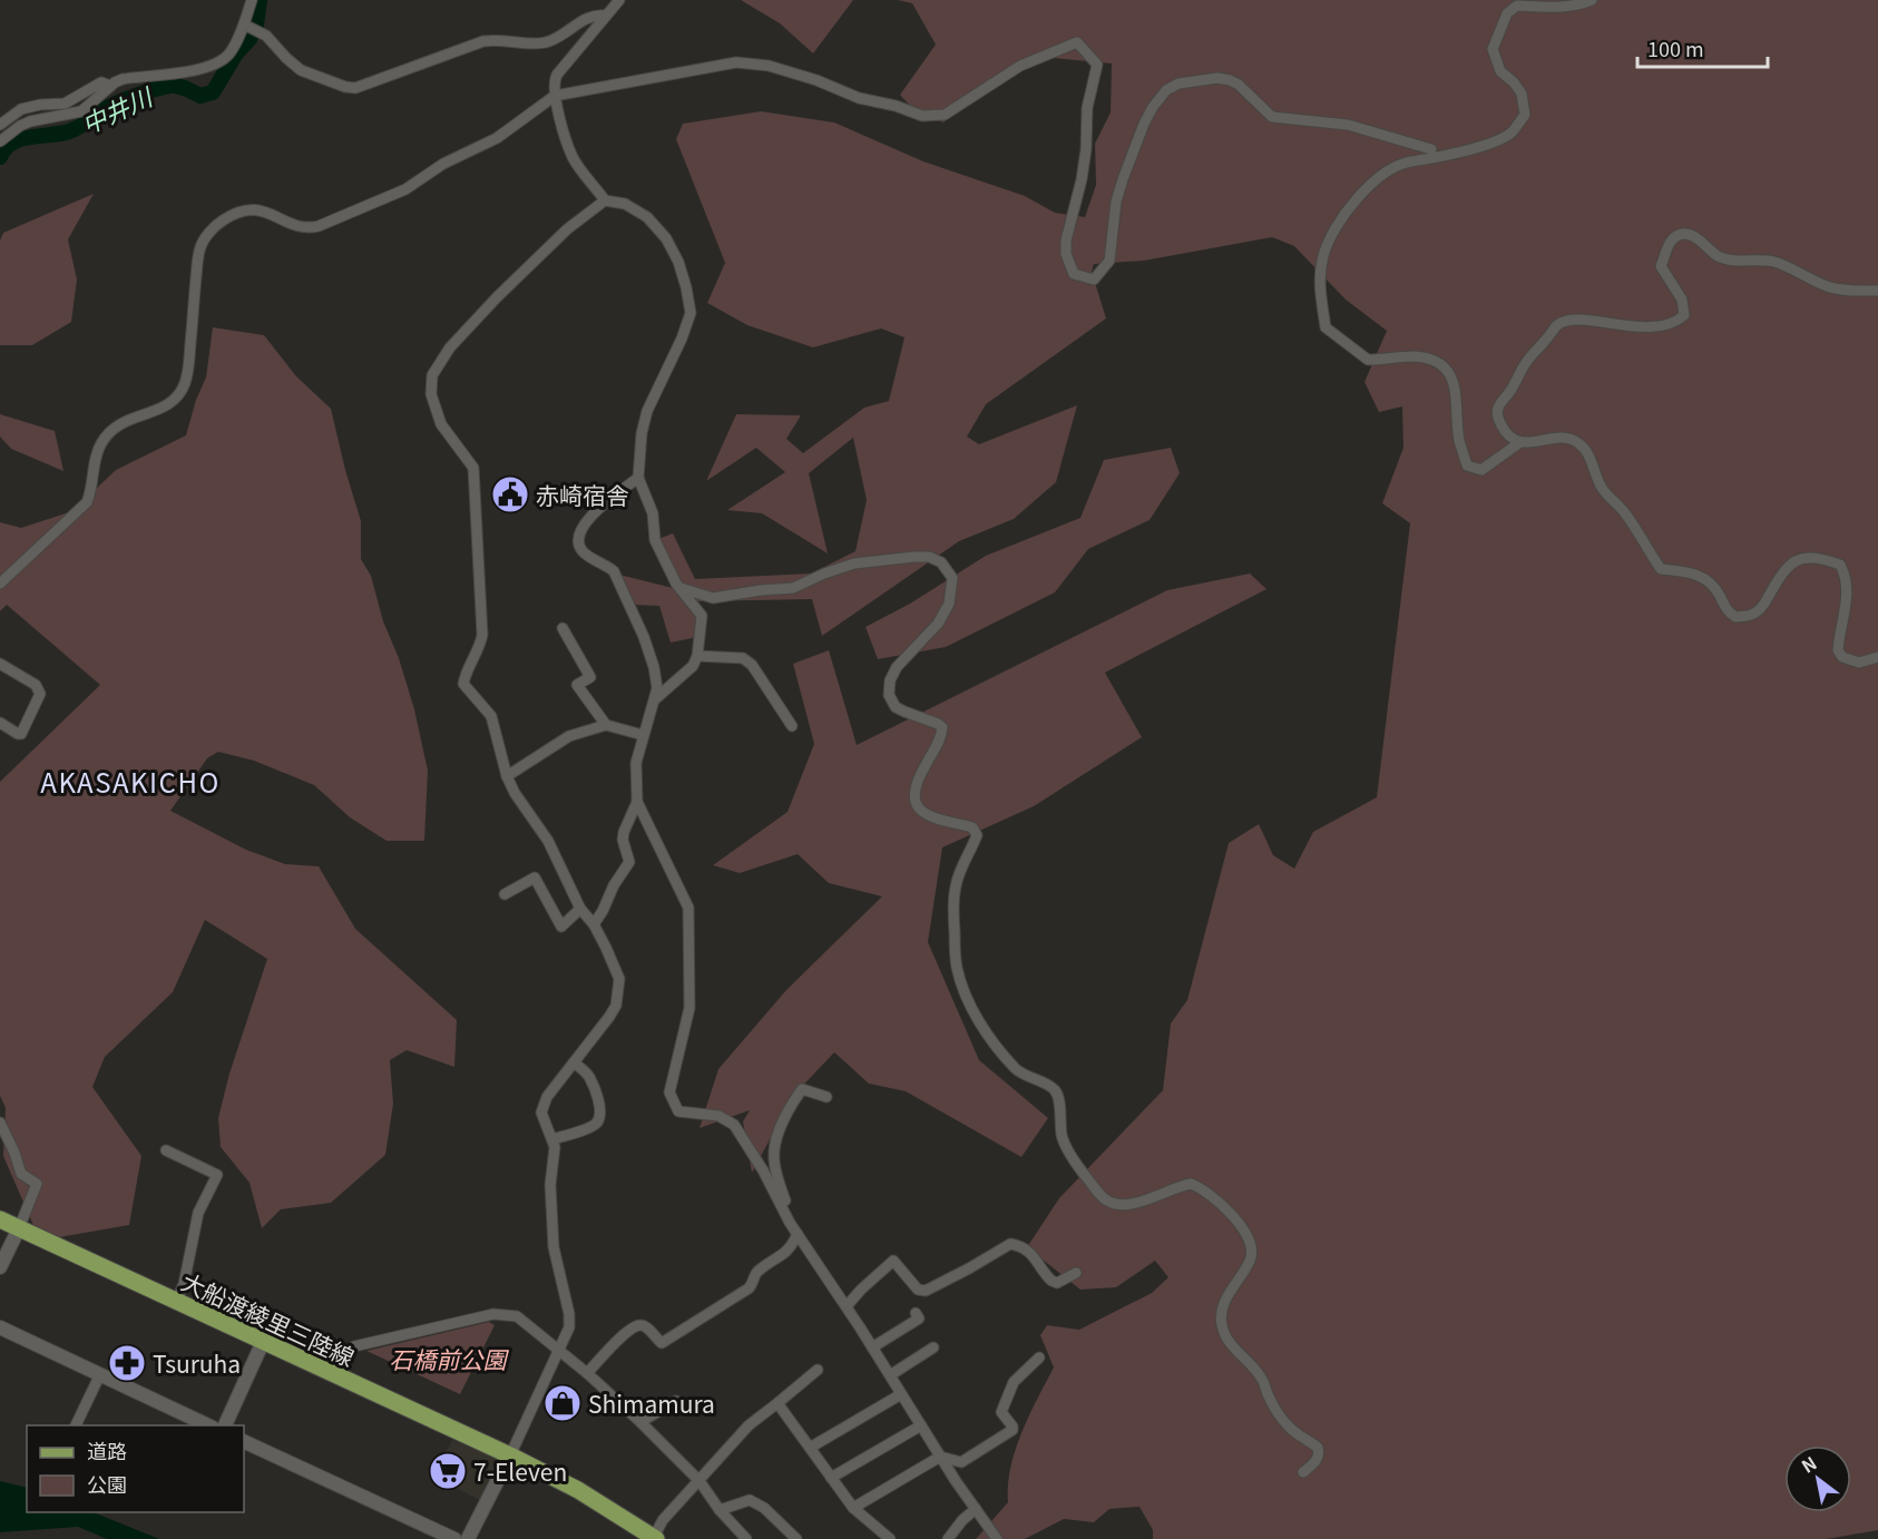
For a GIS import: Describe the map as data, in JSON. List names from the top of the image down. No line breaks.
{"streets":{"main road":["大船渡綾里三陸線"]},"districts":["AKASAKICHO"],"water":["中井川"],"parks":["石橋前公園"],"places":{"public building":["赤崎宿舎"],"pharmacy":["Tsuruha"],"shop":["Shimamura"],"supermarket":["7-Eleven"]},"legend":["道路","公園"],"scale_bar":"100 m","north":"top left"}
